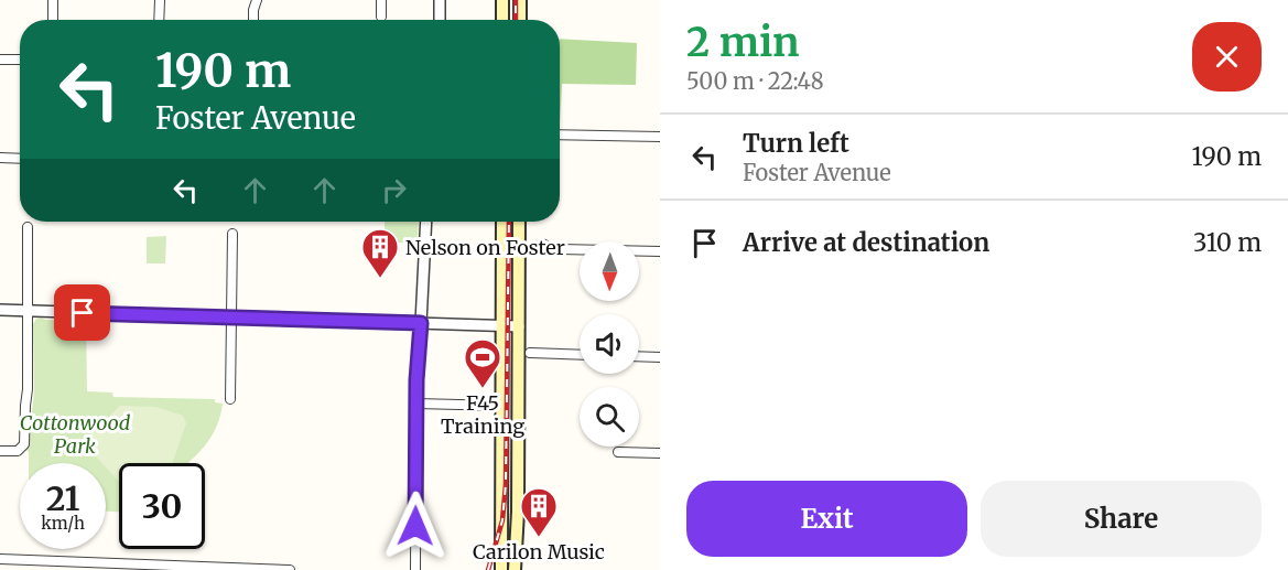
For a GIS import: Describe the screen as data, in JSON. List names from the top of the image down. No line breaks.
{"parks":["Cottonwood Park"],"places":{"building":["Nelson on Foster","Carilon Music"],"sports":["F45 Training"]},"north":"bottom","page":{"heading":["2 min","500 m · 22:48"],"turn":["190 m","Foster Avenue"],"list":[{"name":"Turn left","note":"Foster Avenue","value":"190 m"},{"name":"Arrive at destination","value":"310 m"}],"speed":"21 km/h","limit":"30","buttons":["Exit","Share"]}}
